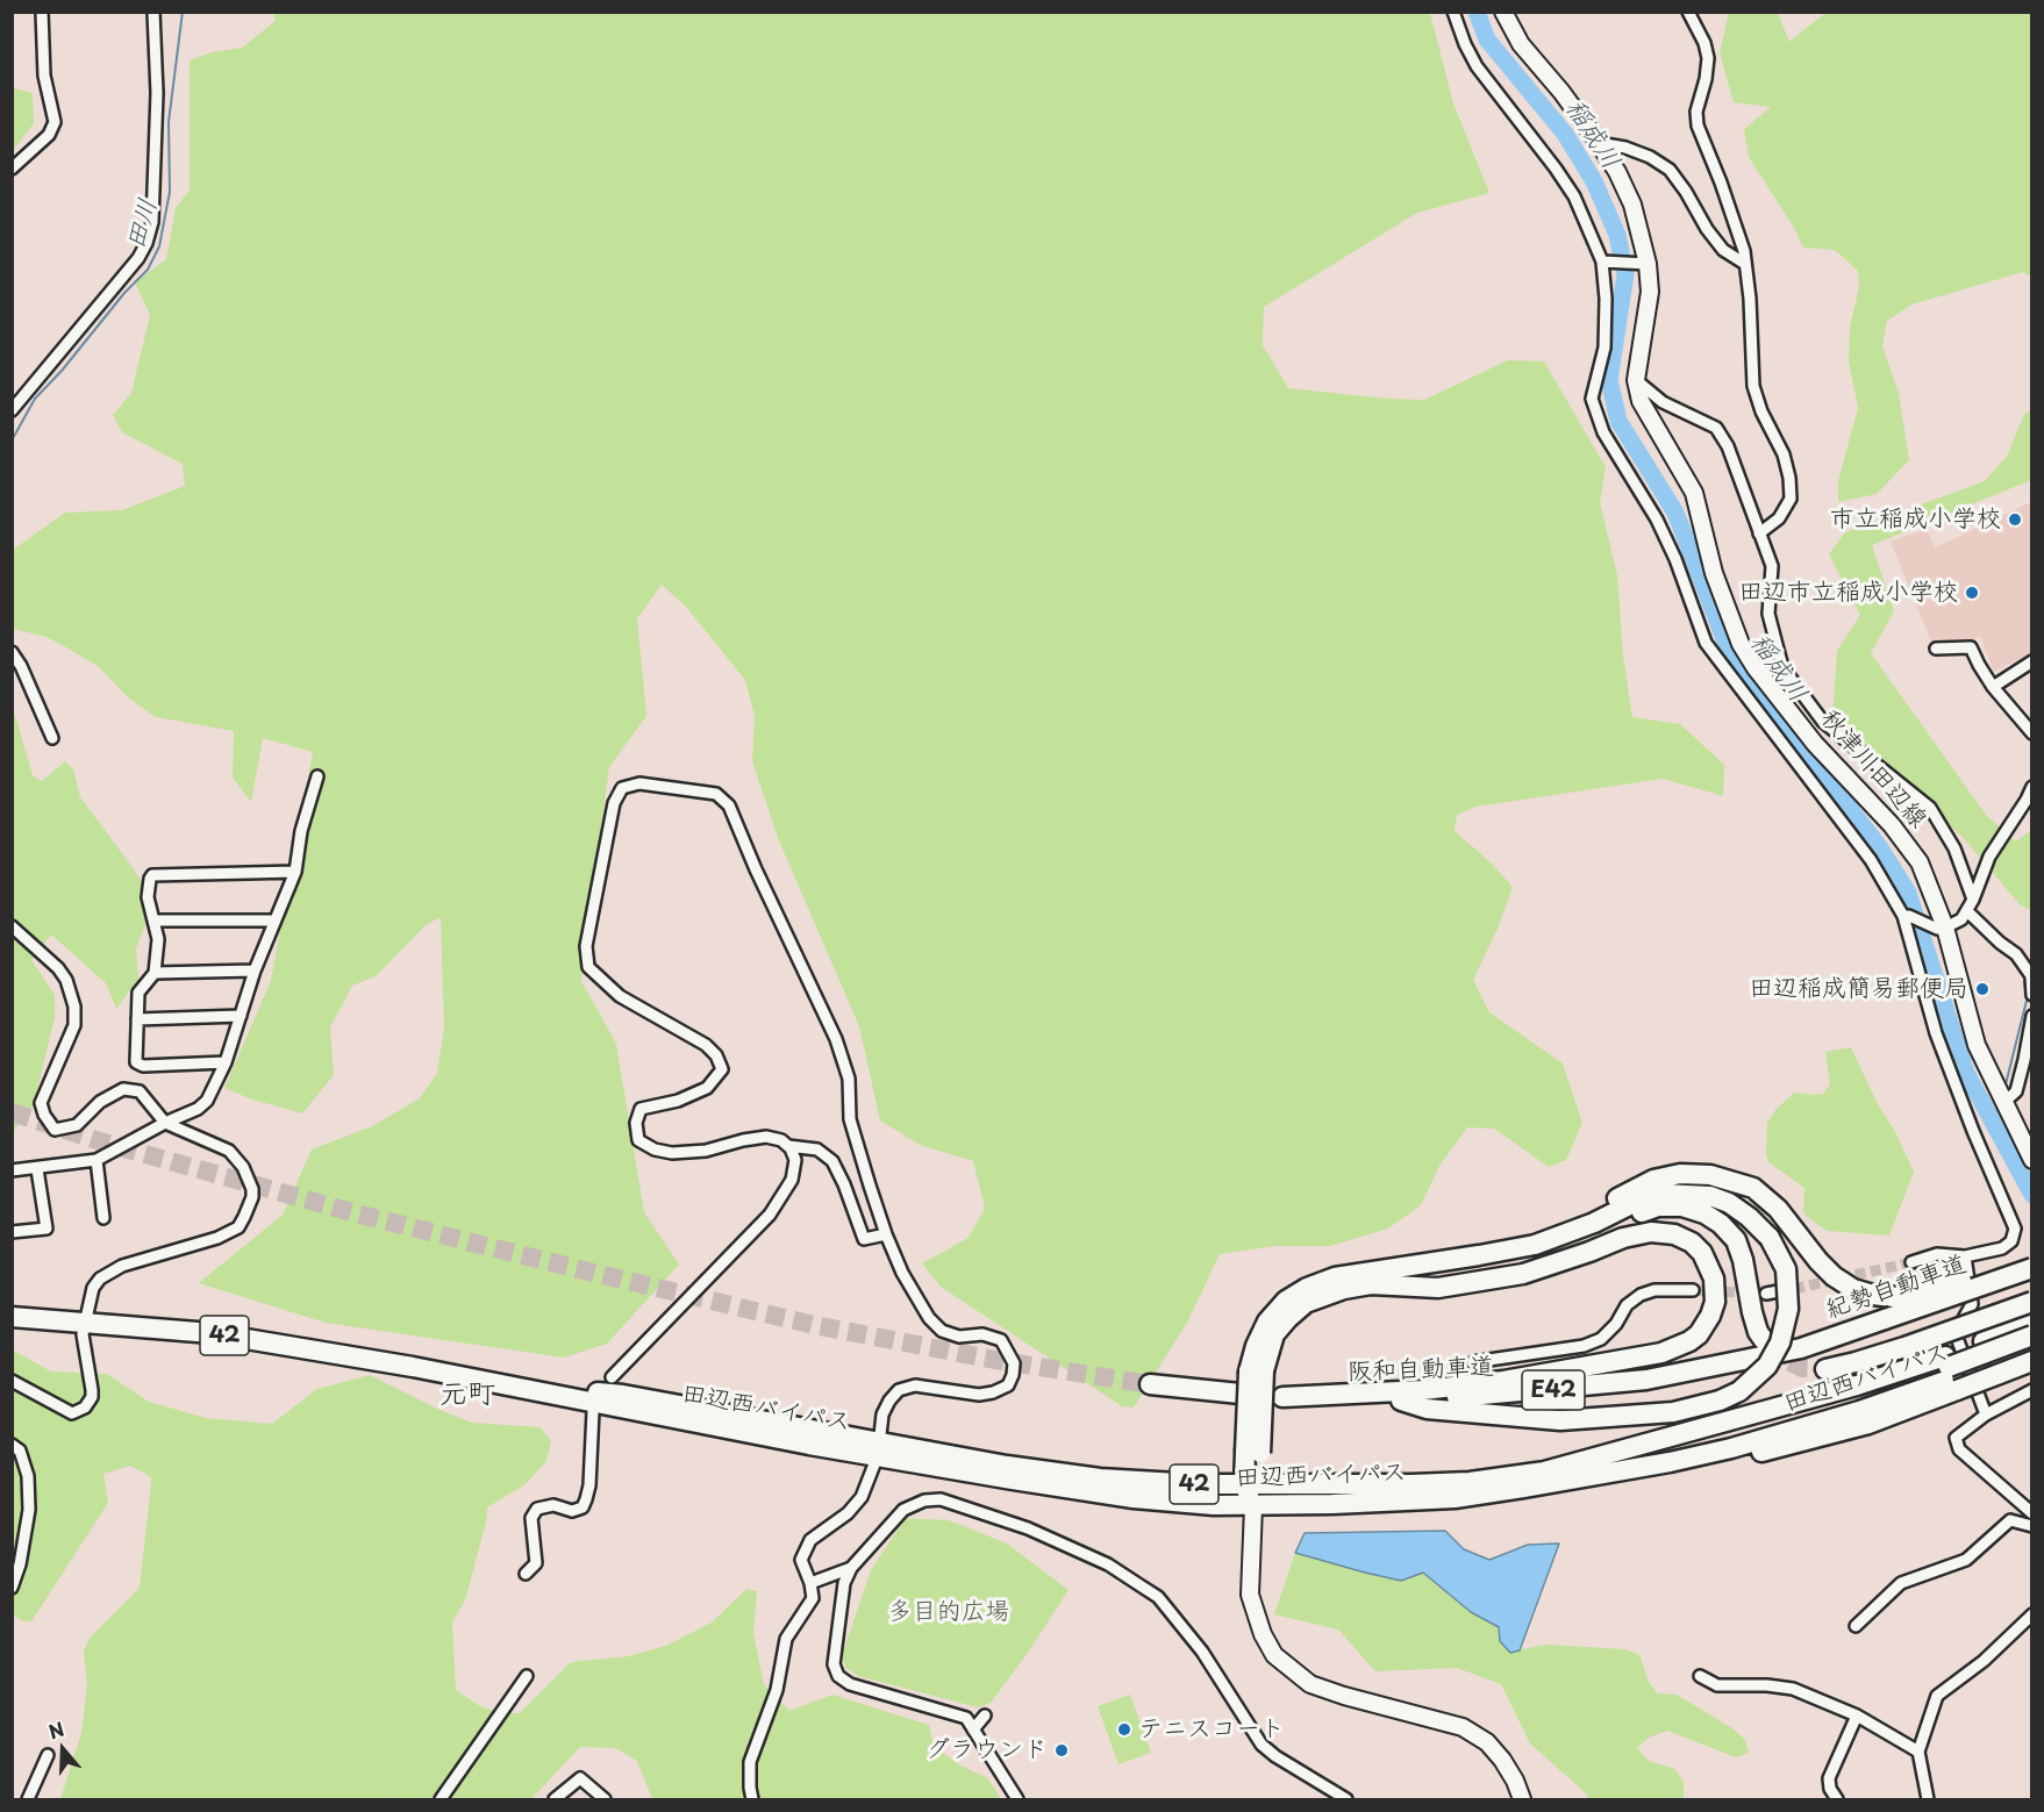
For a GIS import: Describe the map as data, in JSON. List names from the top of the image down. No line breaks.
{"streets":{"highway":["紀勢自動車道","42","阪和自動車道","田辺西バイパス","E42"],"main road":["秋津川田辺線"]},"crossings":[["紀勢自動車道","阪和自動車道"],["42","田辺西バイパス"]],"districts":["元町"],"water":["稲成川","田川"],"parks":["多目的広場"],"places":["市立稲成小学校","田辺市立稲成小学校","田辺稲成簡易郵便局","テニスコート","グラウンド"],"north":"top"}
